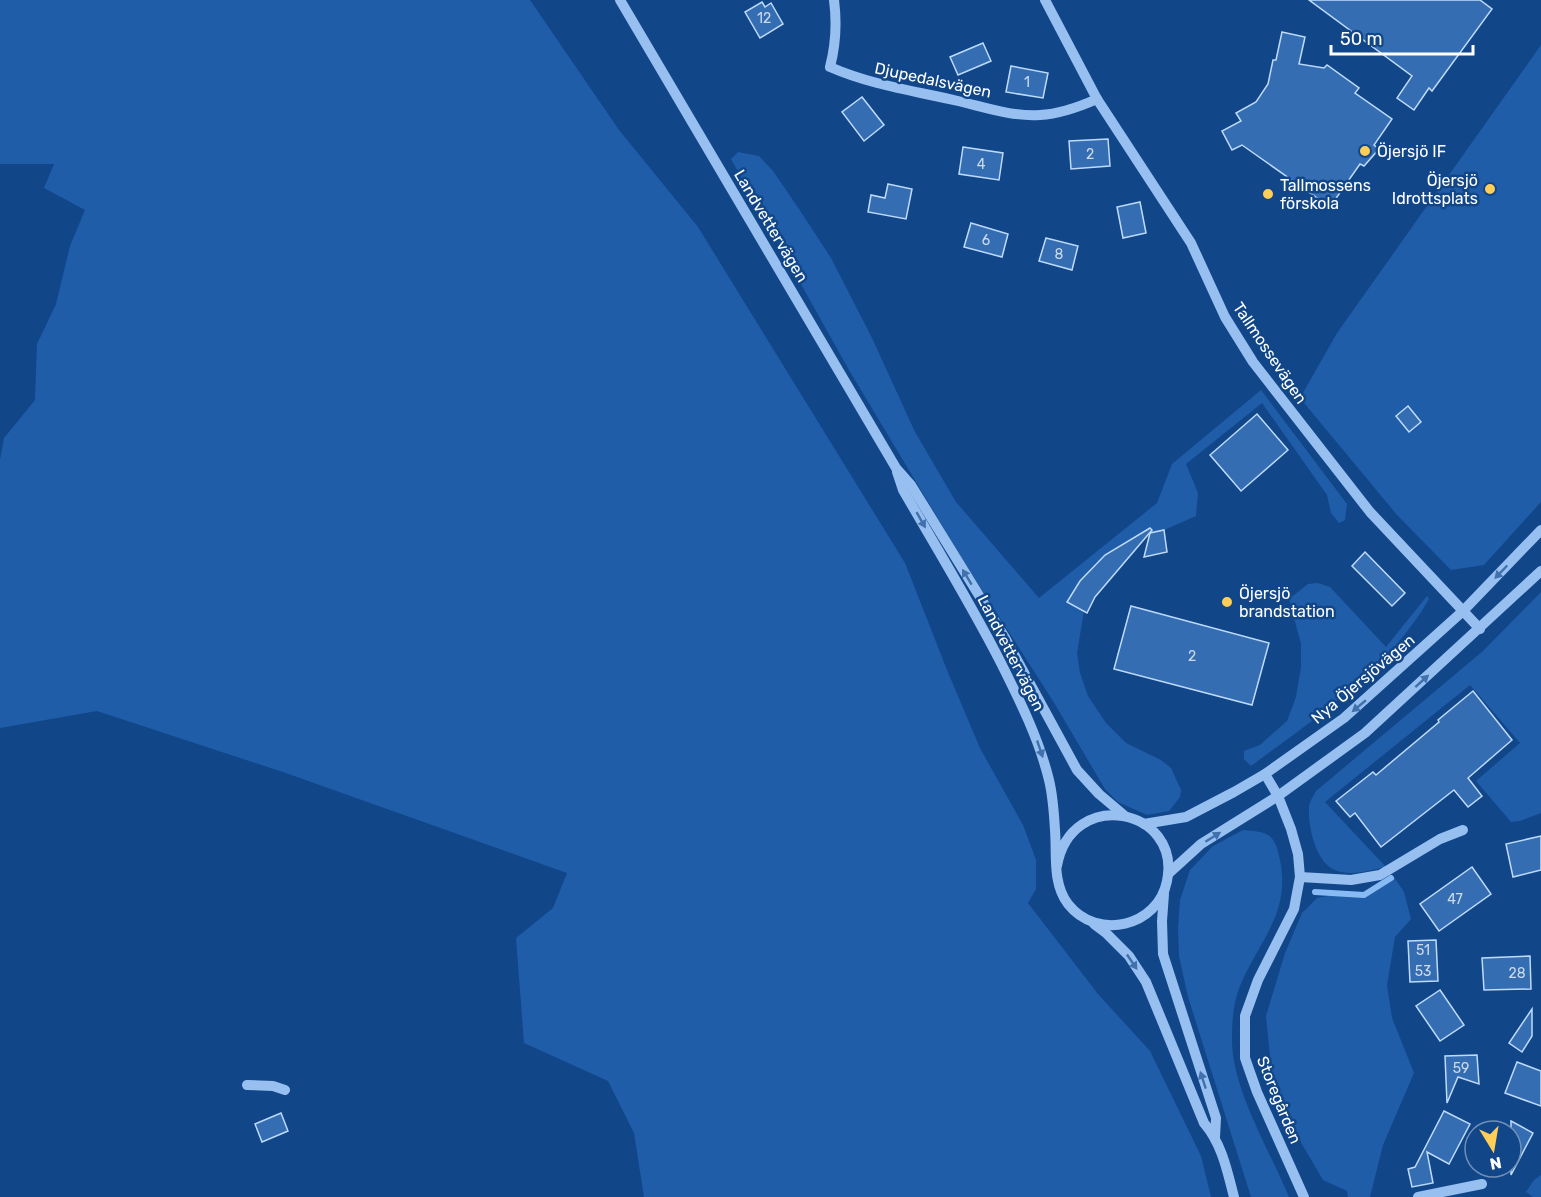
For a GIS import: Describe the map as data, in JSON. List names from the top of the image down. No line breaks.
{"streets":{"street":["Djupedalsvägen","Landvettervägen","Tallmossevägen","Nya Öjersjövägen","Storegården"]},"crossings":[["Djupedalsvägen","Tallmossevägen"],["Landvettervägen","Nya Öjersjövägen"],["Tallmossevägen","Nya Öjersjövägen"],["Nya Öjersjövägen","Storegården"]],"places":["Öjersjö IF","Öjersjö Idrottsplats","Tallmossens förskola","Öjersjö brandstation"],"house_numbers":["12","1","2","4","6","8","2","47","51","53","28","59"],"scale_bar":"50 m","north":"bottom"}
